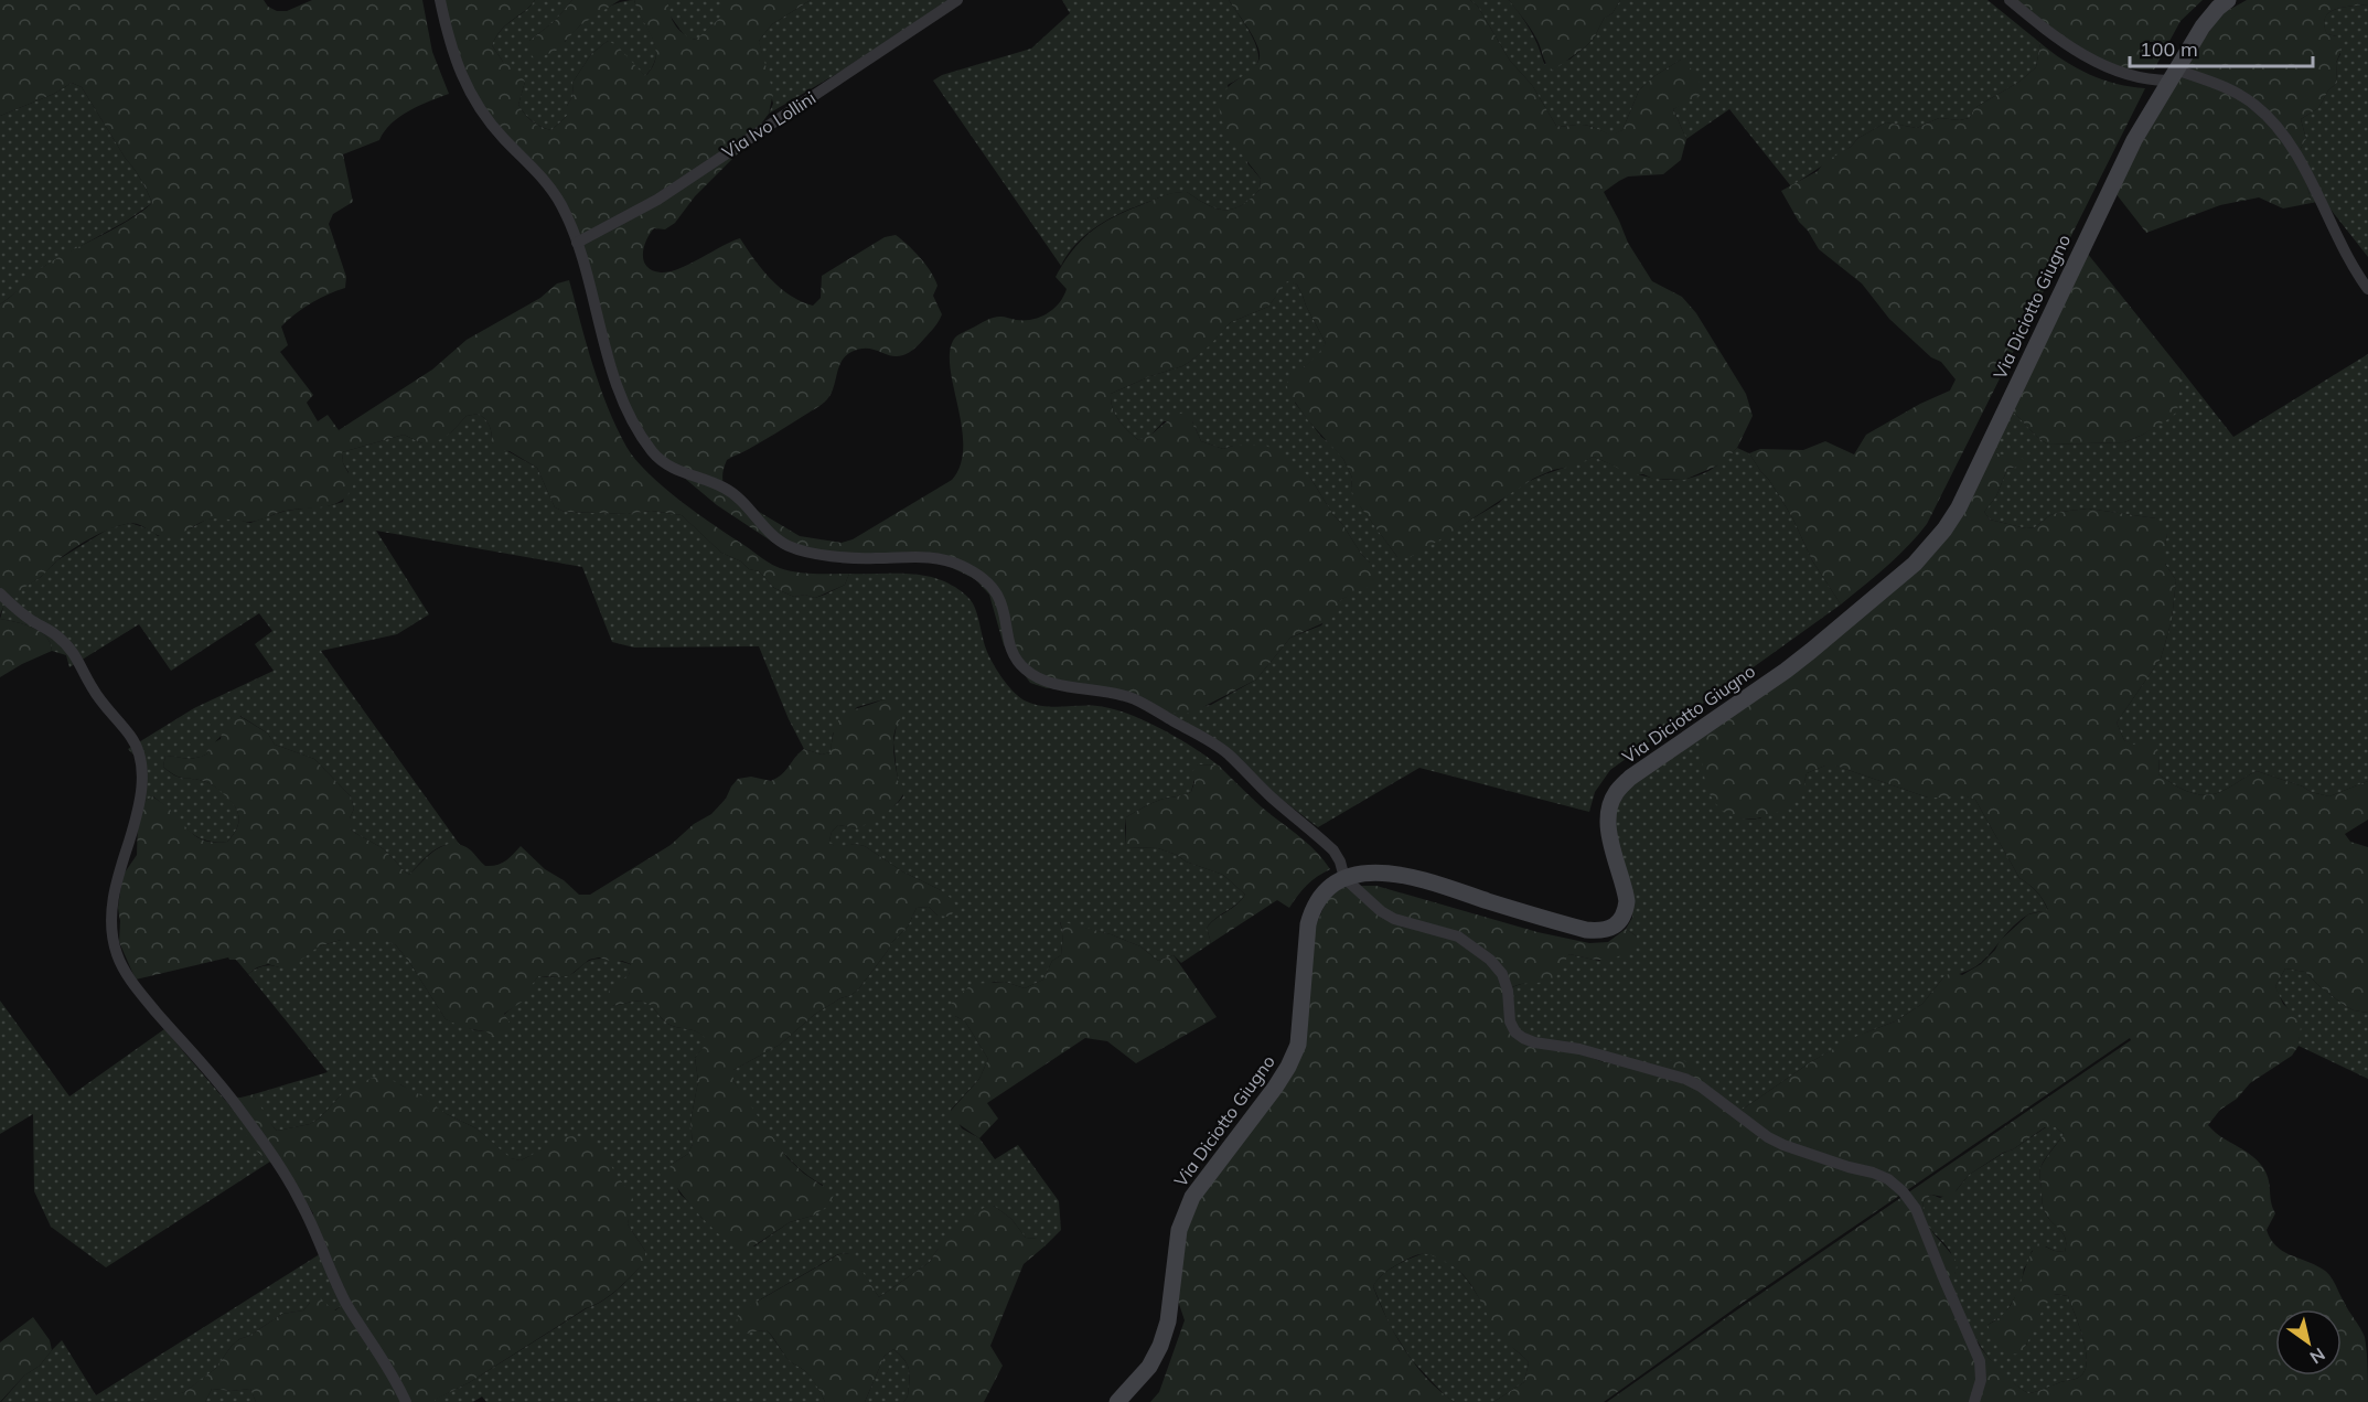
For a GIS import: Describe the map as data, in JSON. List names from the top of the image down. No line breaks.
{"streets":{"main road":["Via Diciotto Giugno"],"street":["Via Ivo Lollini"]},"scale_bar":"100 m","north":"bottom right"}
